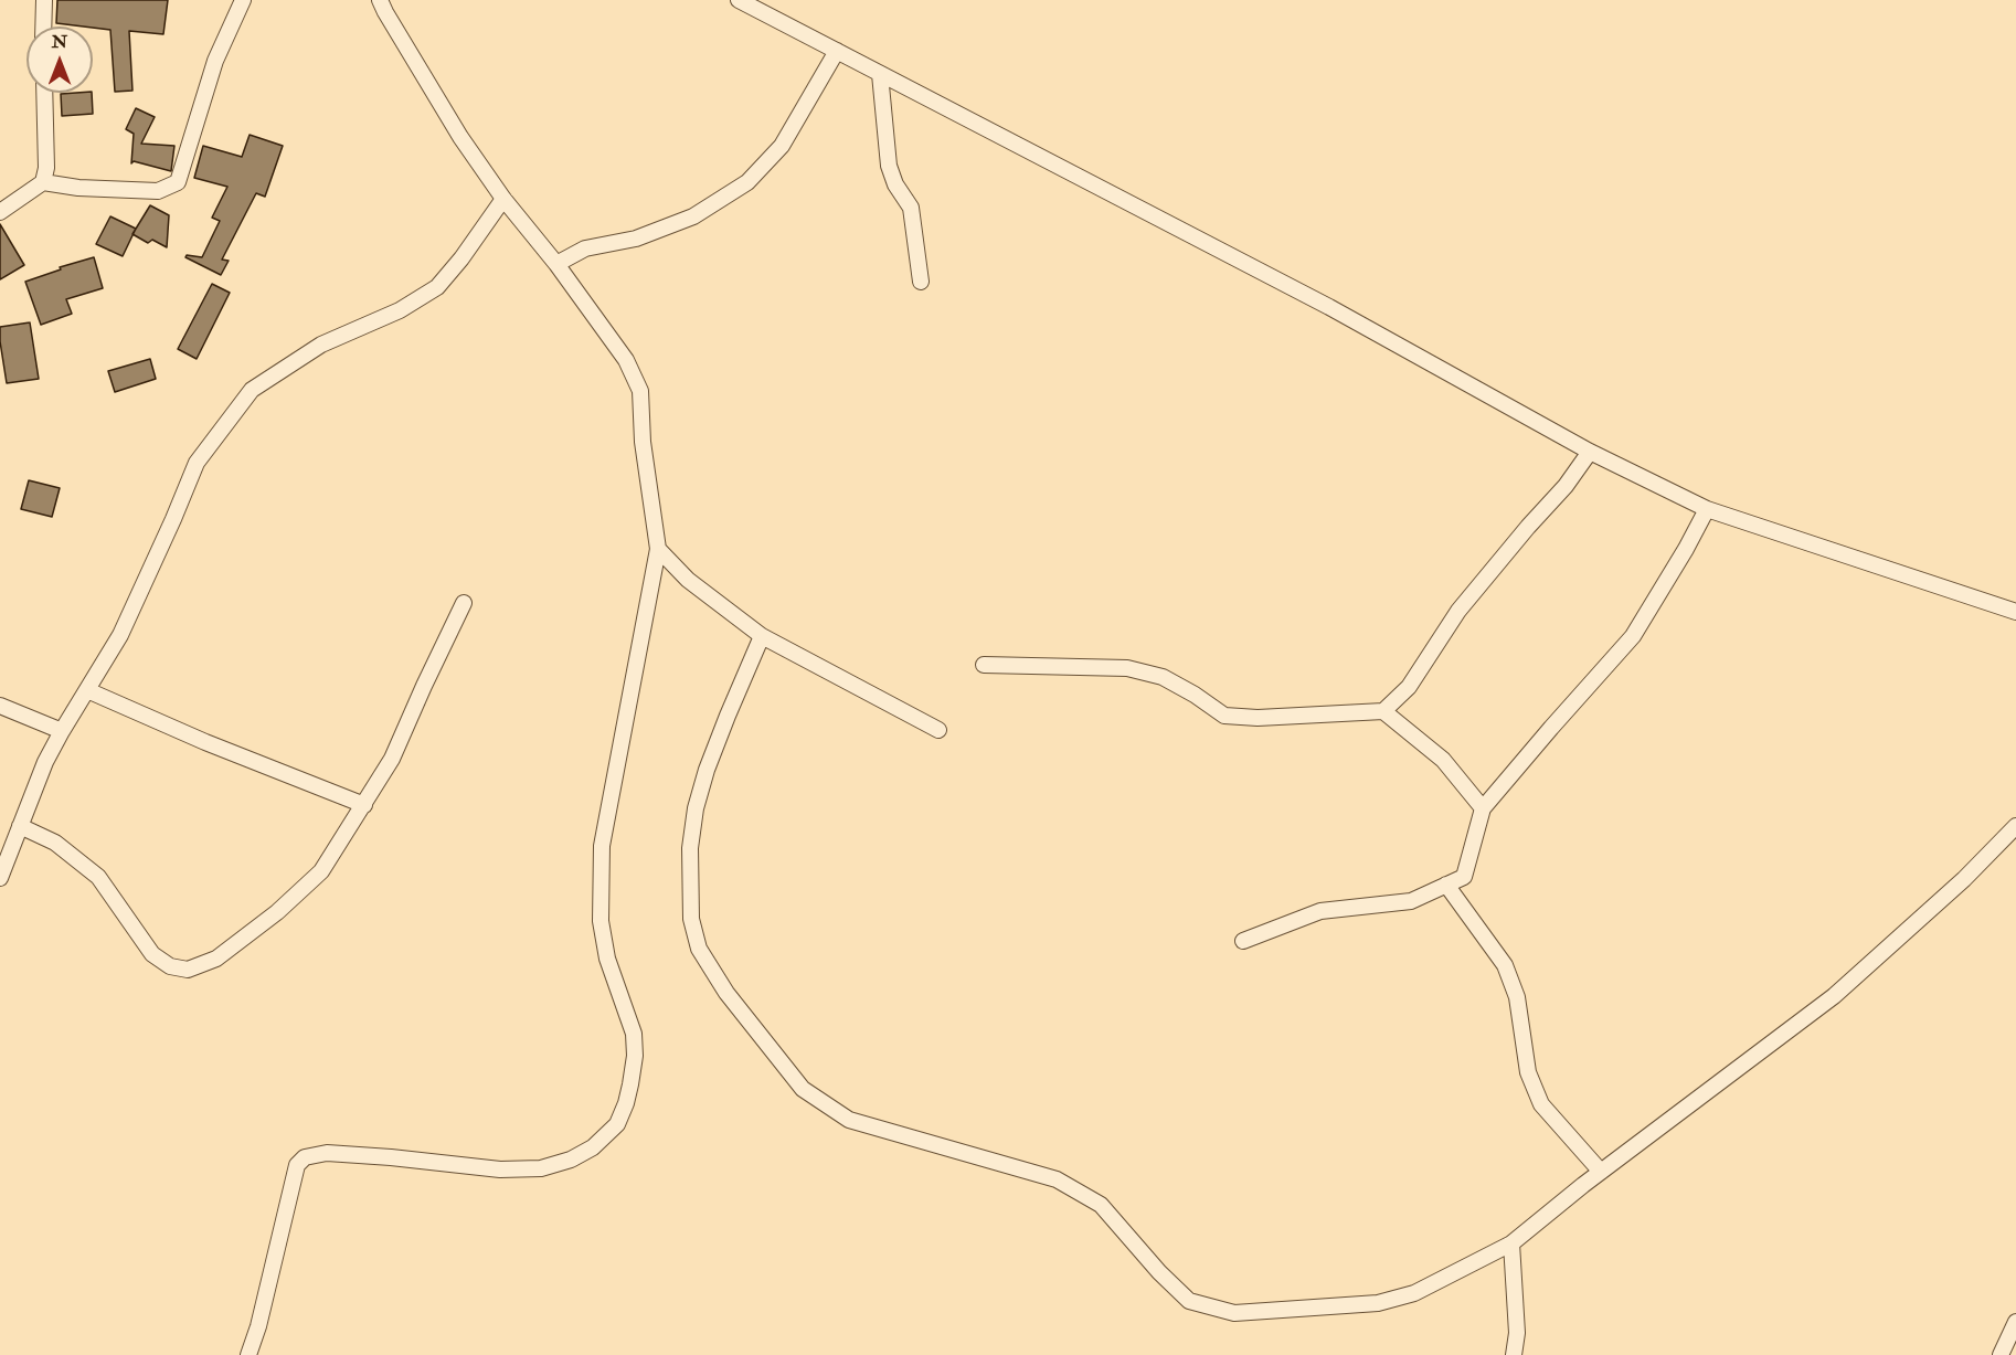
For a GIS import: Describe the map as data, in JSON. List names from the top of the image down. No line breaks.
{"north":"top"}
